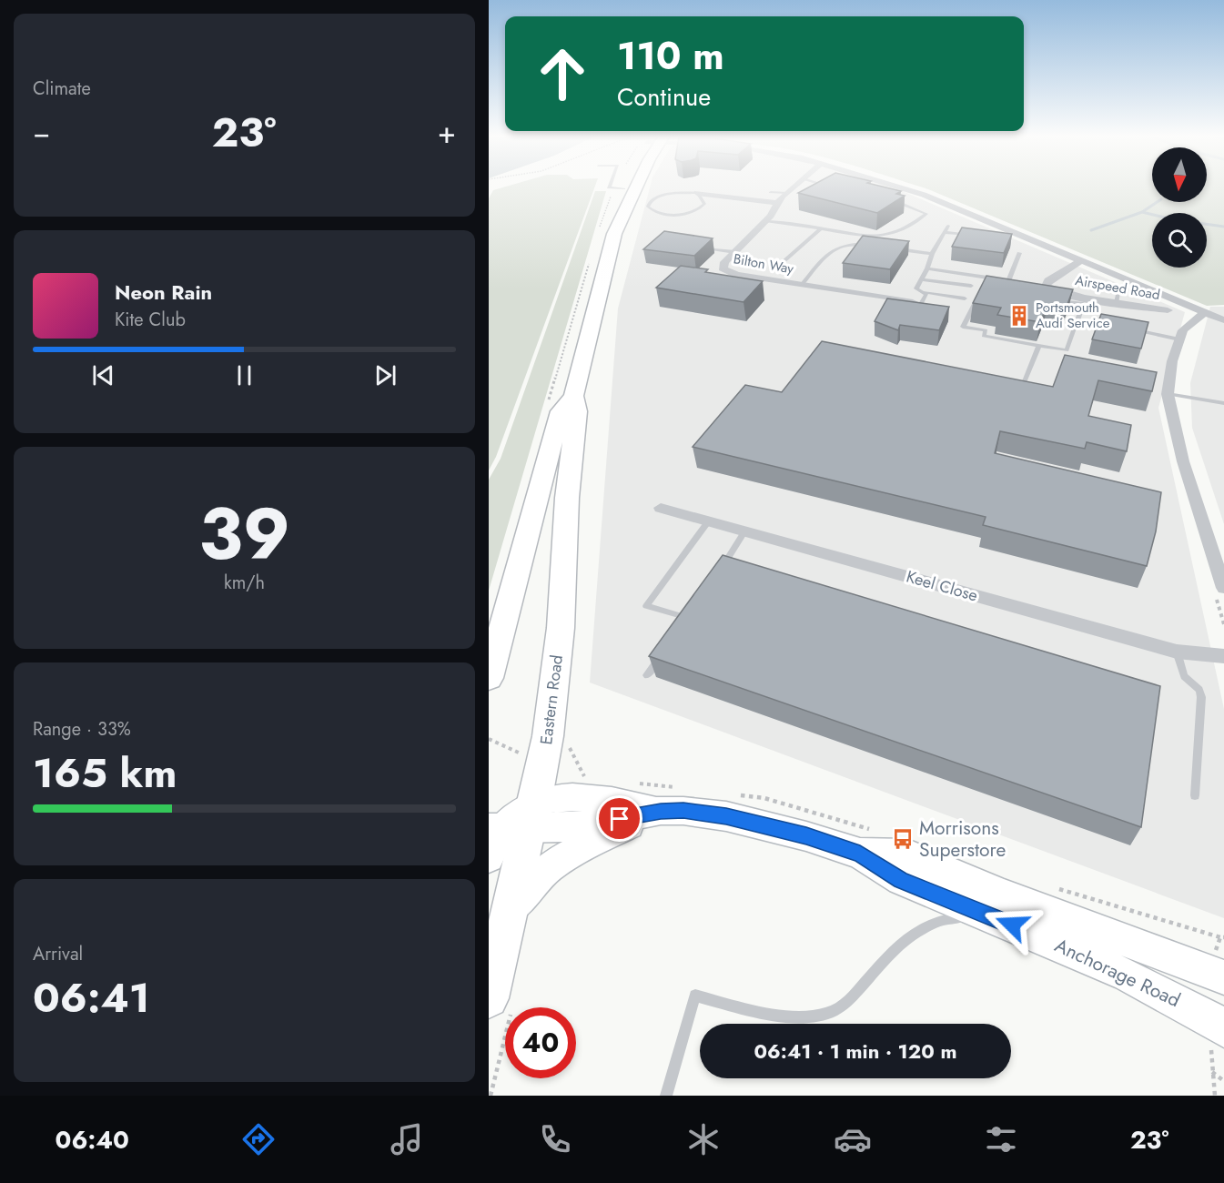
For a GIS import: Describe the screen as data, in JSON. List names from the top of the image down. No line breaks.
{"streets":{"main road":["Eastern Road"],"street":["Bilton Way","Airspeed Road","Keel Close","Anchorage Road"]},"places":{"building":["Portsmouth Audi Service"],"bus stop":["Morrisons Superstore"]},"north":"bottom","page":{"tile":["Climate",["39","km/h"],["Range · 33%","165 km"],["Arrival","06:41"]],"turn":["110 m","Continue"],"heat":["−","23°","+"],"song":["Neon Rain","Kite Club"],"limit":"40","trip":"06:41 · 1 min · 120 m","tabs":["06:40","23°"]}}
